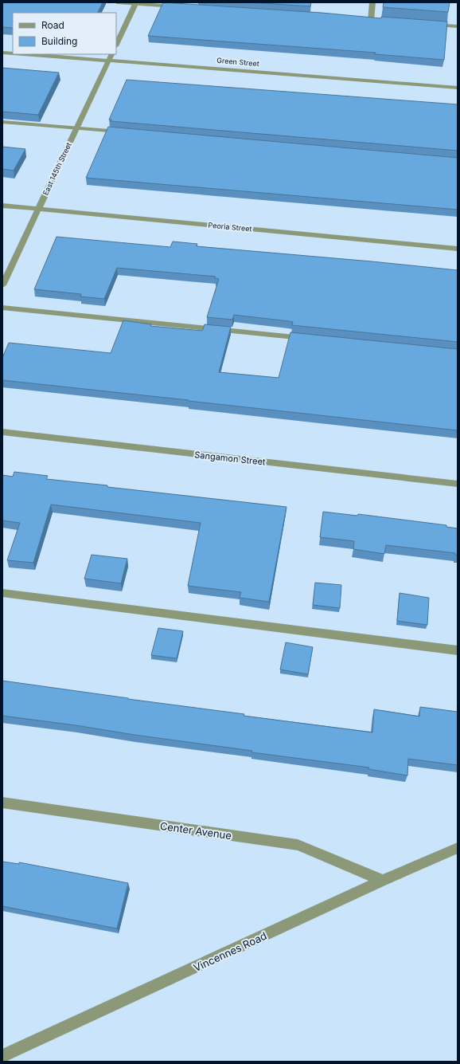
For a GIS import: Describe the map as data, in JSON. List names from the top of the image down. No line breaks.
{"streets":{"street":["Green Street","East 145th Street","Peoria Street","Sangamon Street","Center Avenue","Vincennes Road"]},"crossings":[["Green Street","East 145th Street"],["East 145th Street","Peoria Street"],["Center Avenue","Vincennes Road"]],"legend":["Road","Building"]}
